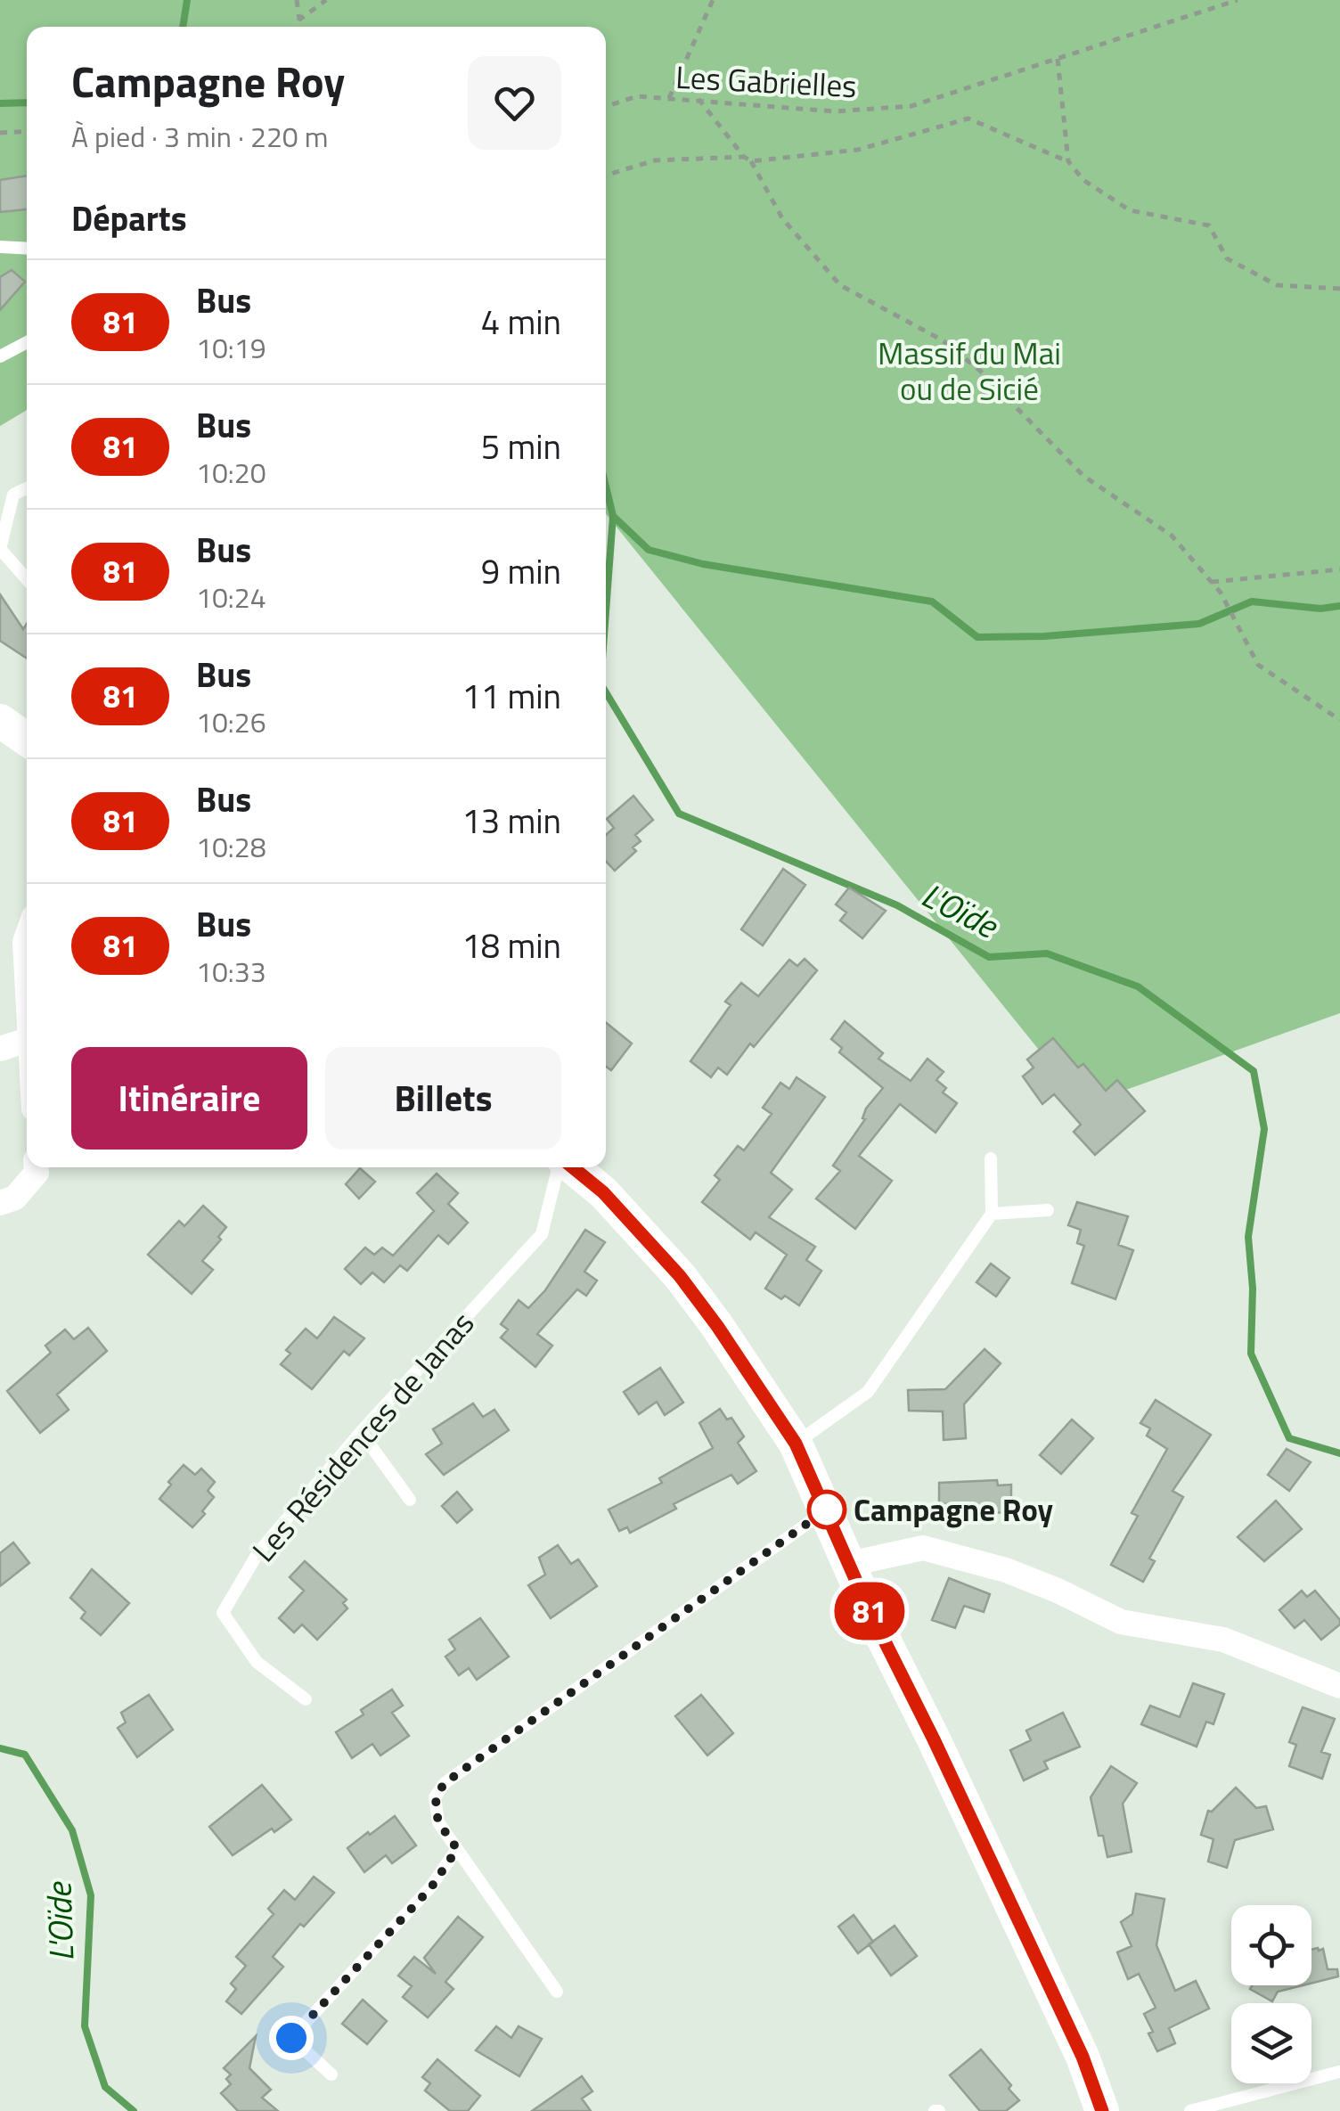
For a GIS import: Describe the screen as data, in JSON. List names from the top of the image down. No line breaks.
{"streets":{"lane":["Les Résidences de Janas"],"path":["Les Gabrielles"]},"water":["L'Oïde"],"parks":["Massif du Mai ou de Sicié"],"places":["Campagne Roy"],"lines":["bus line 81"],"page":{"on_map":"81","heading":[["Campagne Roy","À pied · 3 min · 220 m"],"Départs"],"list":[{"mark":"81","name":"Bus","note":"10:19","value":"4 min"},{"mark":"81","name":"Bus","note":"10:20","value":"5 min"},{"mark":"81","name":"Bus","note":"10:24","value":"9 min"},{"mark":"81","name":"Bus","note":"10:26","value":"11 min"},{"mark":"81","name":"Bus","note":"10:28","value":"13 min"},{"mark":"81","name":"Bus","note":"10:33","value":"18 min"}],"buttons":["Itinéraire","Billets"]}}
